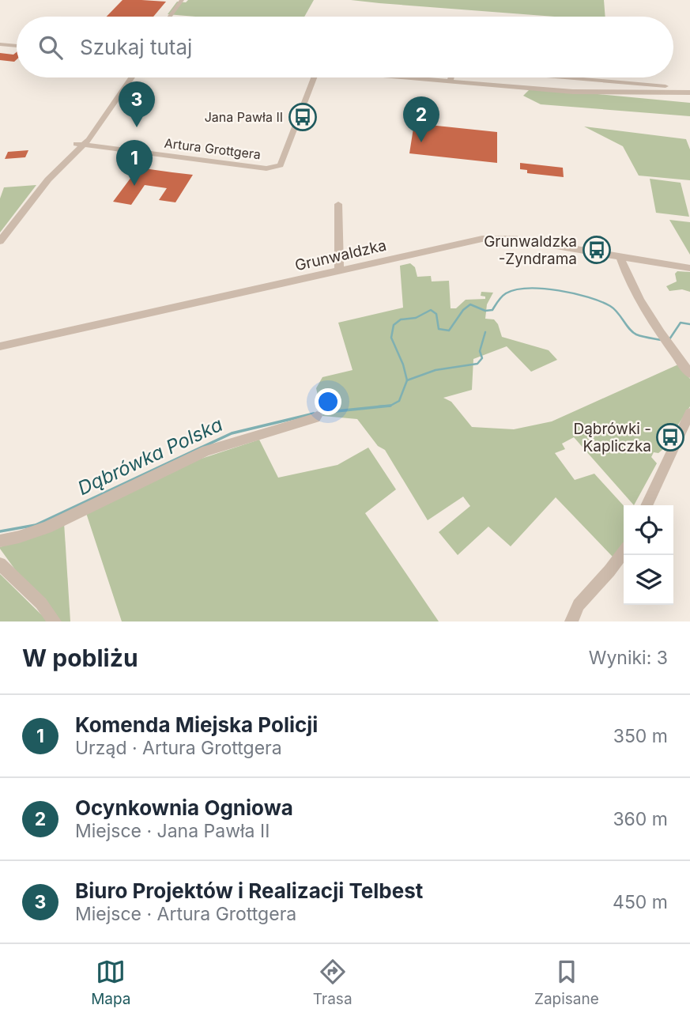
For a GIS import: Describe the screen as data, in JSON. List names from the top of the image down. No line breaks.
{"streets":{"street":["Artura Grottgera","Grunwaldzka"]},"water":["Dąbrówka Polska"],"places":{"bus stop":["Jana Pawła II","Grunwaldzka -Zyndrama","Dąbrówki - Kapliczka"]},"page":{"search":"Szukaj tutaj","pins":["3","2","1"],"heading":["W pobliżu","Wyniki: 3"],"list":[{"mark":"1","name":"Komenda Miejska Policji","note":"Urząd · Artura Grottgera","value":"350 m"},{"mark":"2","name":"Ocynkownia Ogniowa","note":"Miejsce · Jana Pawła II","value":"360 m"},{"mark":"3","name":"Biuro Projektów i Realizacji Telbest","note":"Miejsce · Artura Grottgera","value":"450 m"}],"nav":["Mapa","Trasa","Zapisane"]}}
